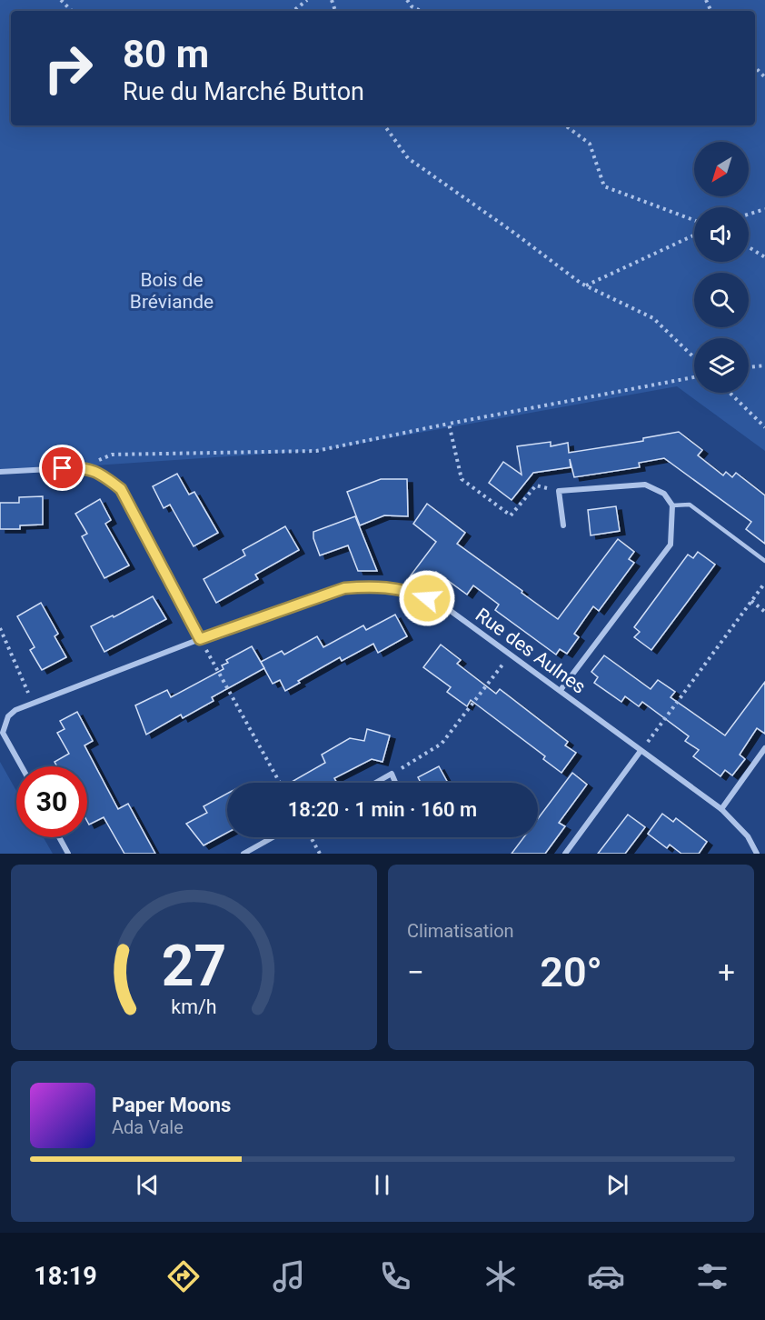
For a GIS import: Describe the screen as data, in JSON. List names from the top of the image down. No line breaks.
{"streets":{"street":["Rue des Aulnes"]},"parks":["Bois de Bréviande"],"north":"bottom left","page":{"turn":["80 m","Rue du Marché Button"],"limit":"30","trip":"18:20 · 1 min · 160 m","tile":"Climatisation","heat":["−","20°","+"],"song":["Paper Moons","Ada Vale"],"tabs":"18:19","gauge":["27","km/h"]}}
